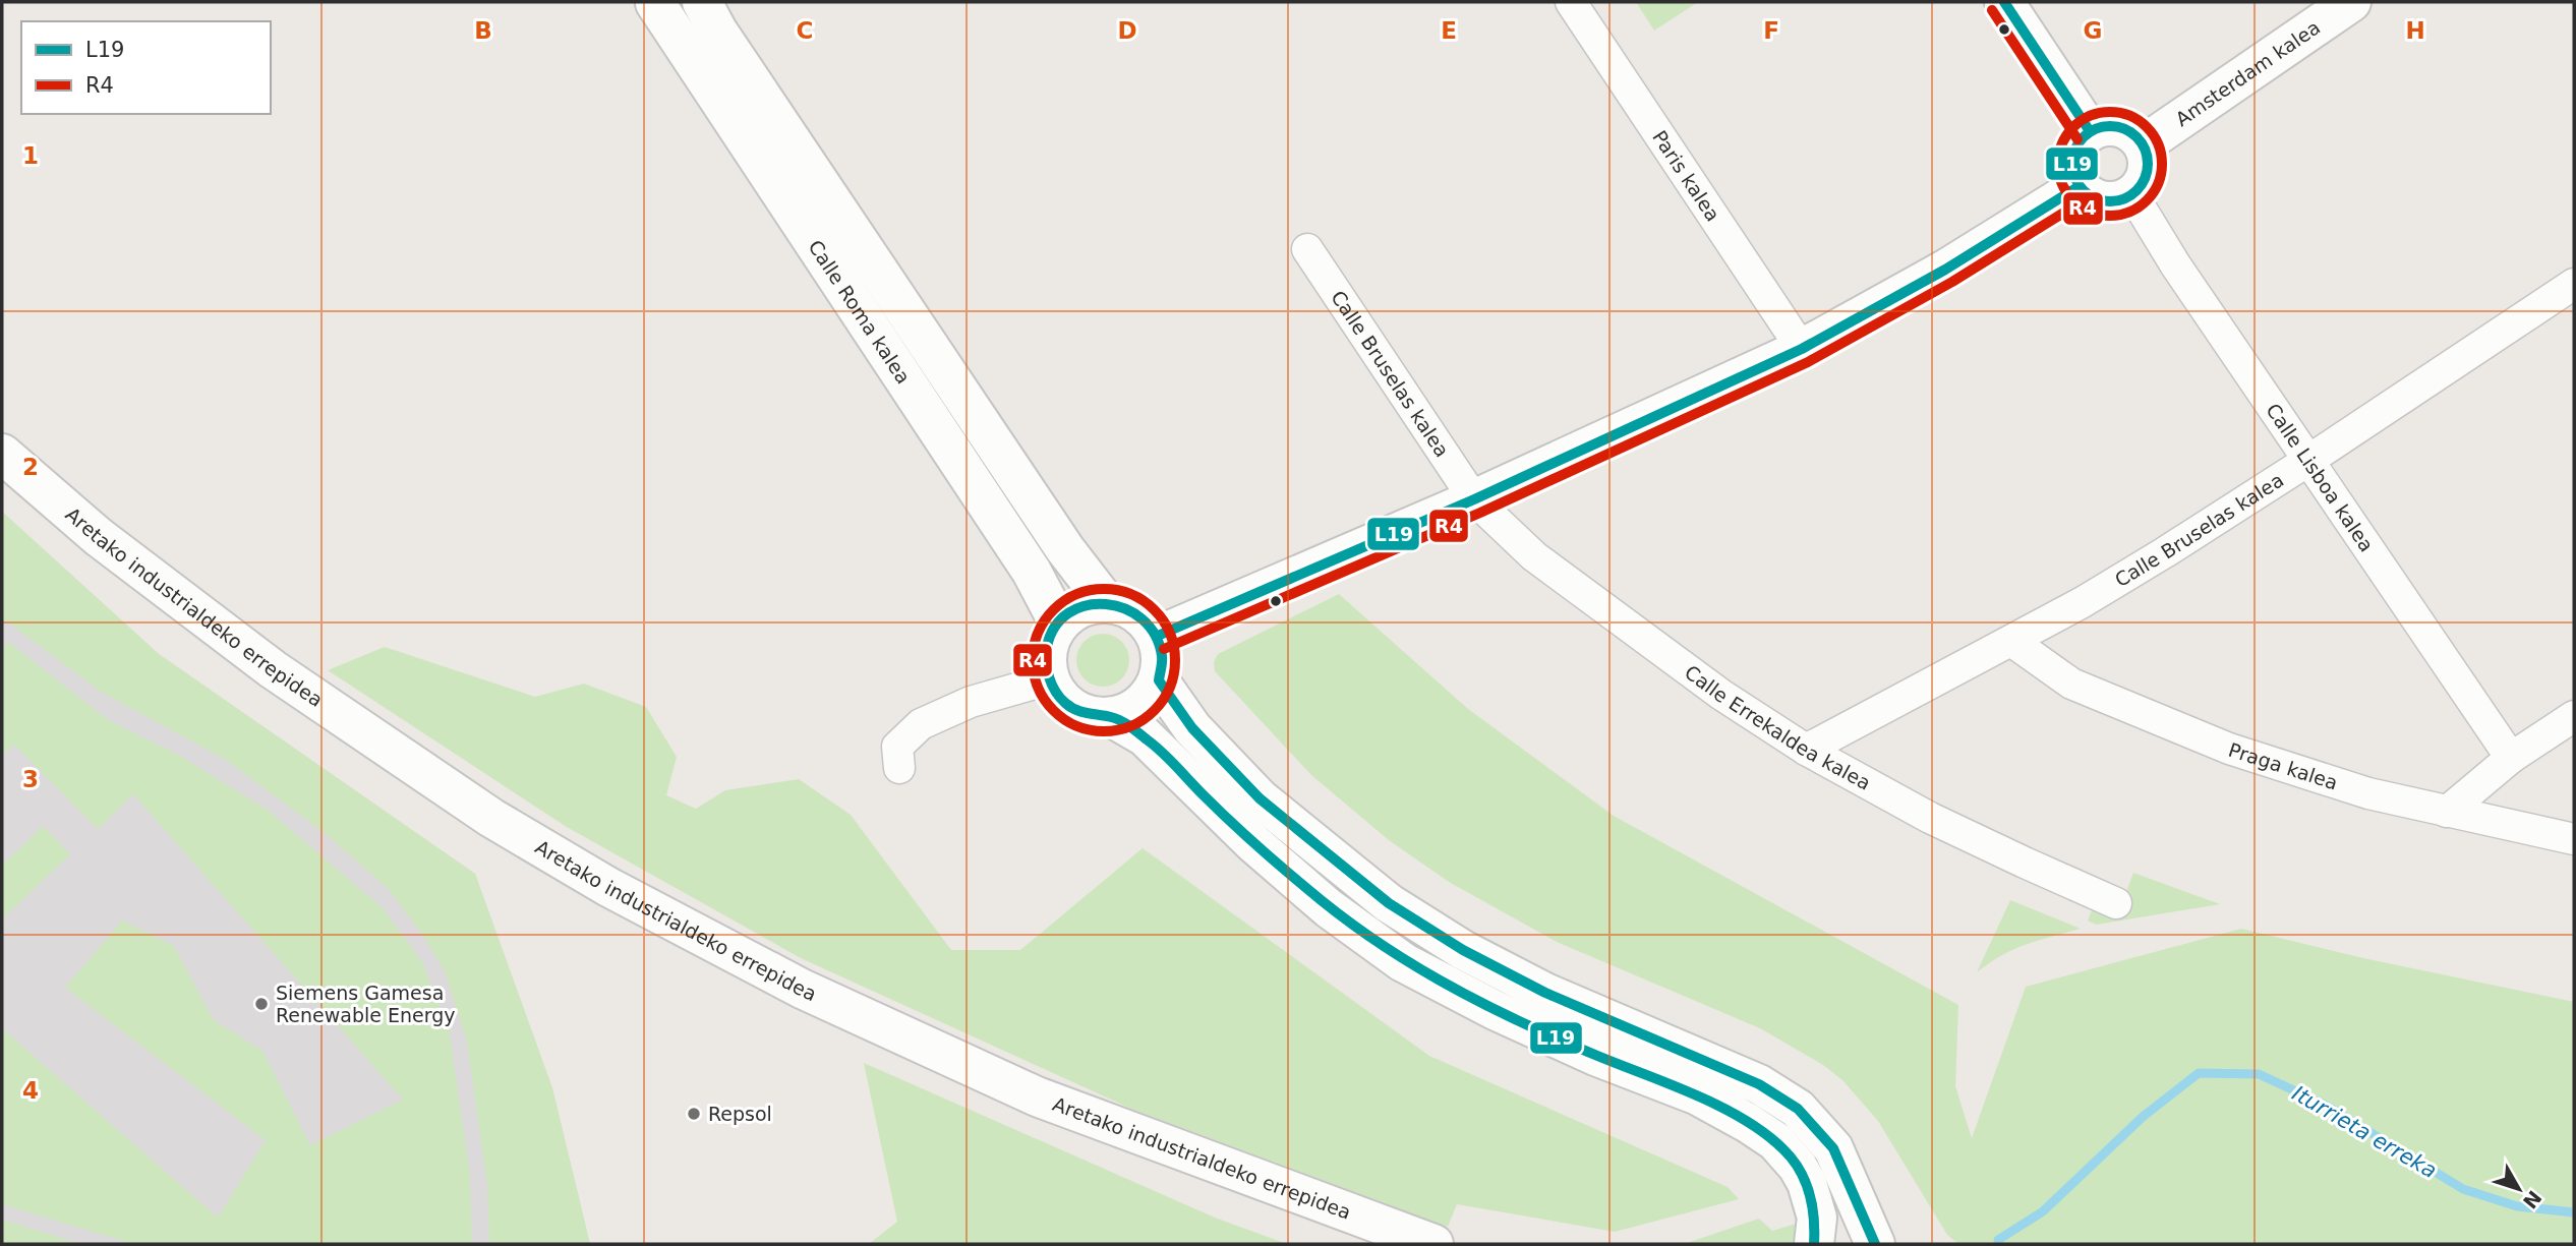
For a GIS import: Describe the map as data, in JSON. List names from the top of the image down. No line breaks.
{"streets":{"street":["Amsterdam kalea","Paris kalea","Calle Roma kalea","Calle Bruselas kalea","Calle Lisboa kalea","Aretako industrialdeko errepidea","Calle Errekaldea kalea","Praga kalea"]},"crossings":[["Amsterdam kalea","Calle Lisboa kalea"],["Calle Bruselas kalea","Calle Lisboa kalea"],["Calle Bruselas kalea","Calle Errekaldea kalea"],["Calle Bruselas kalea","Praga kalea"]],"water":["Iturrieta erreka"],"places":["Siemens Gamesa Renewable Energy","Repsol"],"lines":["transit line L19","transit line R4"],"legend":["L19","R4"],"north":"bottom right","grid":{"columns":["B","C","D","E","F","G","H"],"rows":["1","2","3","4"]}}
